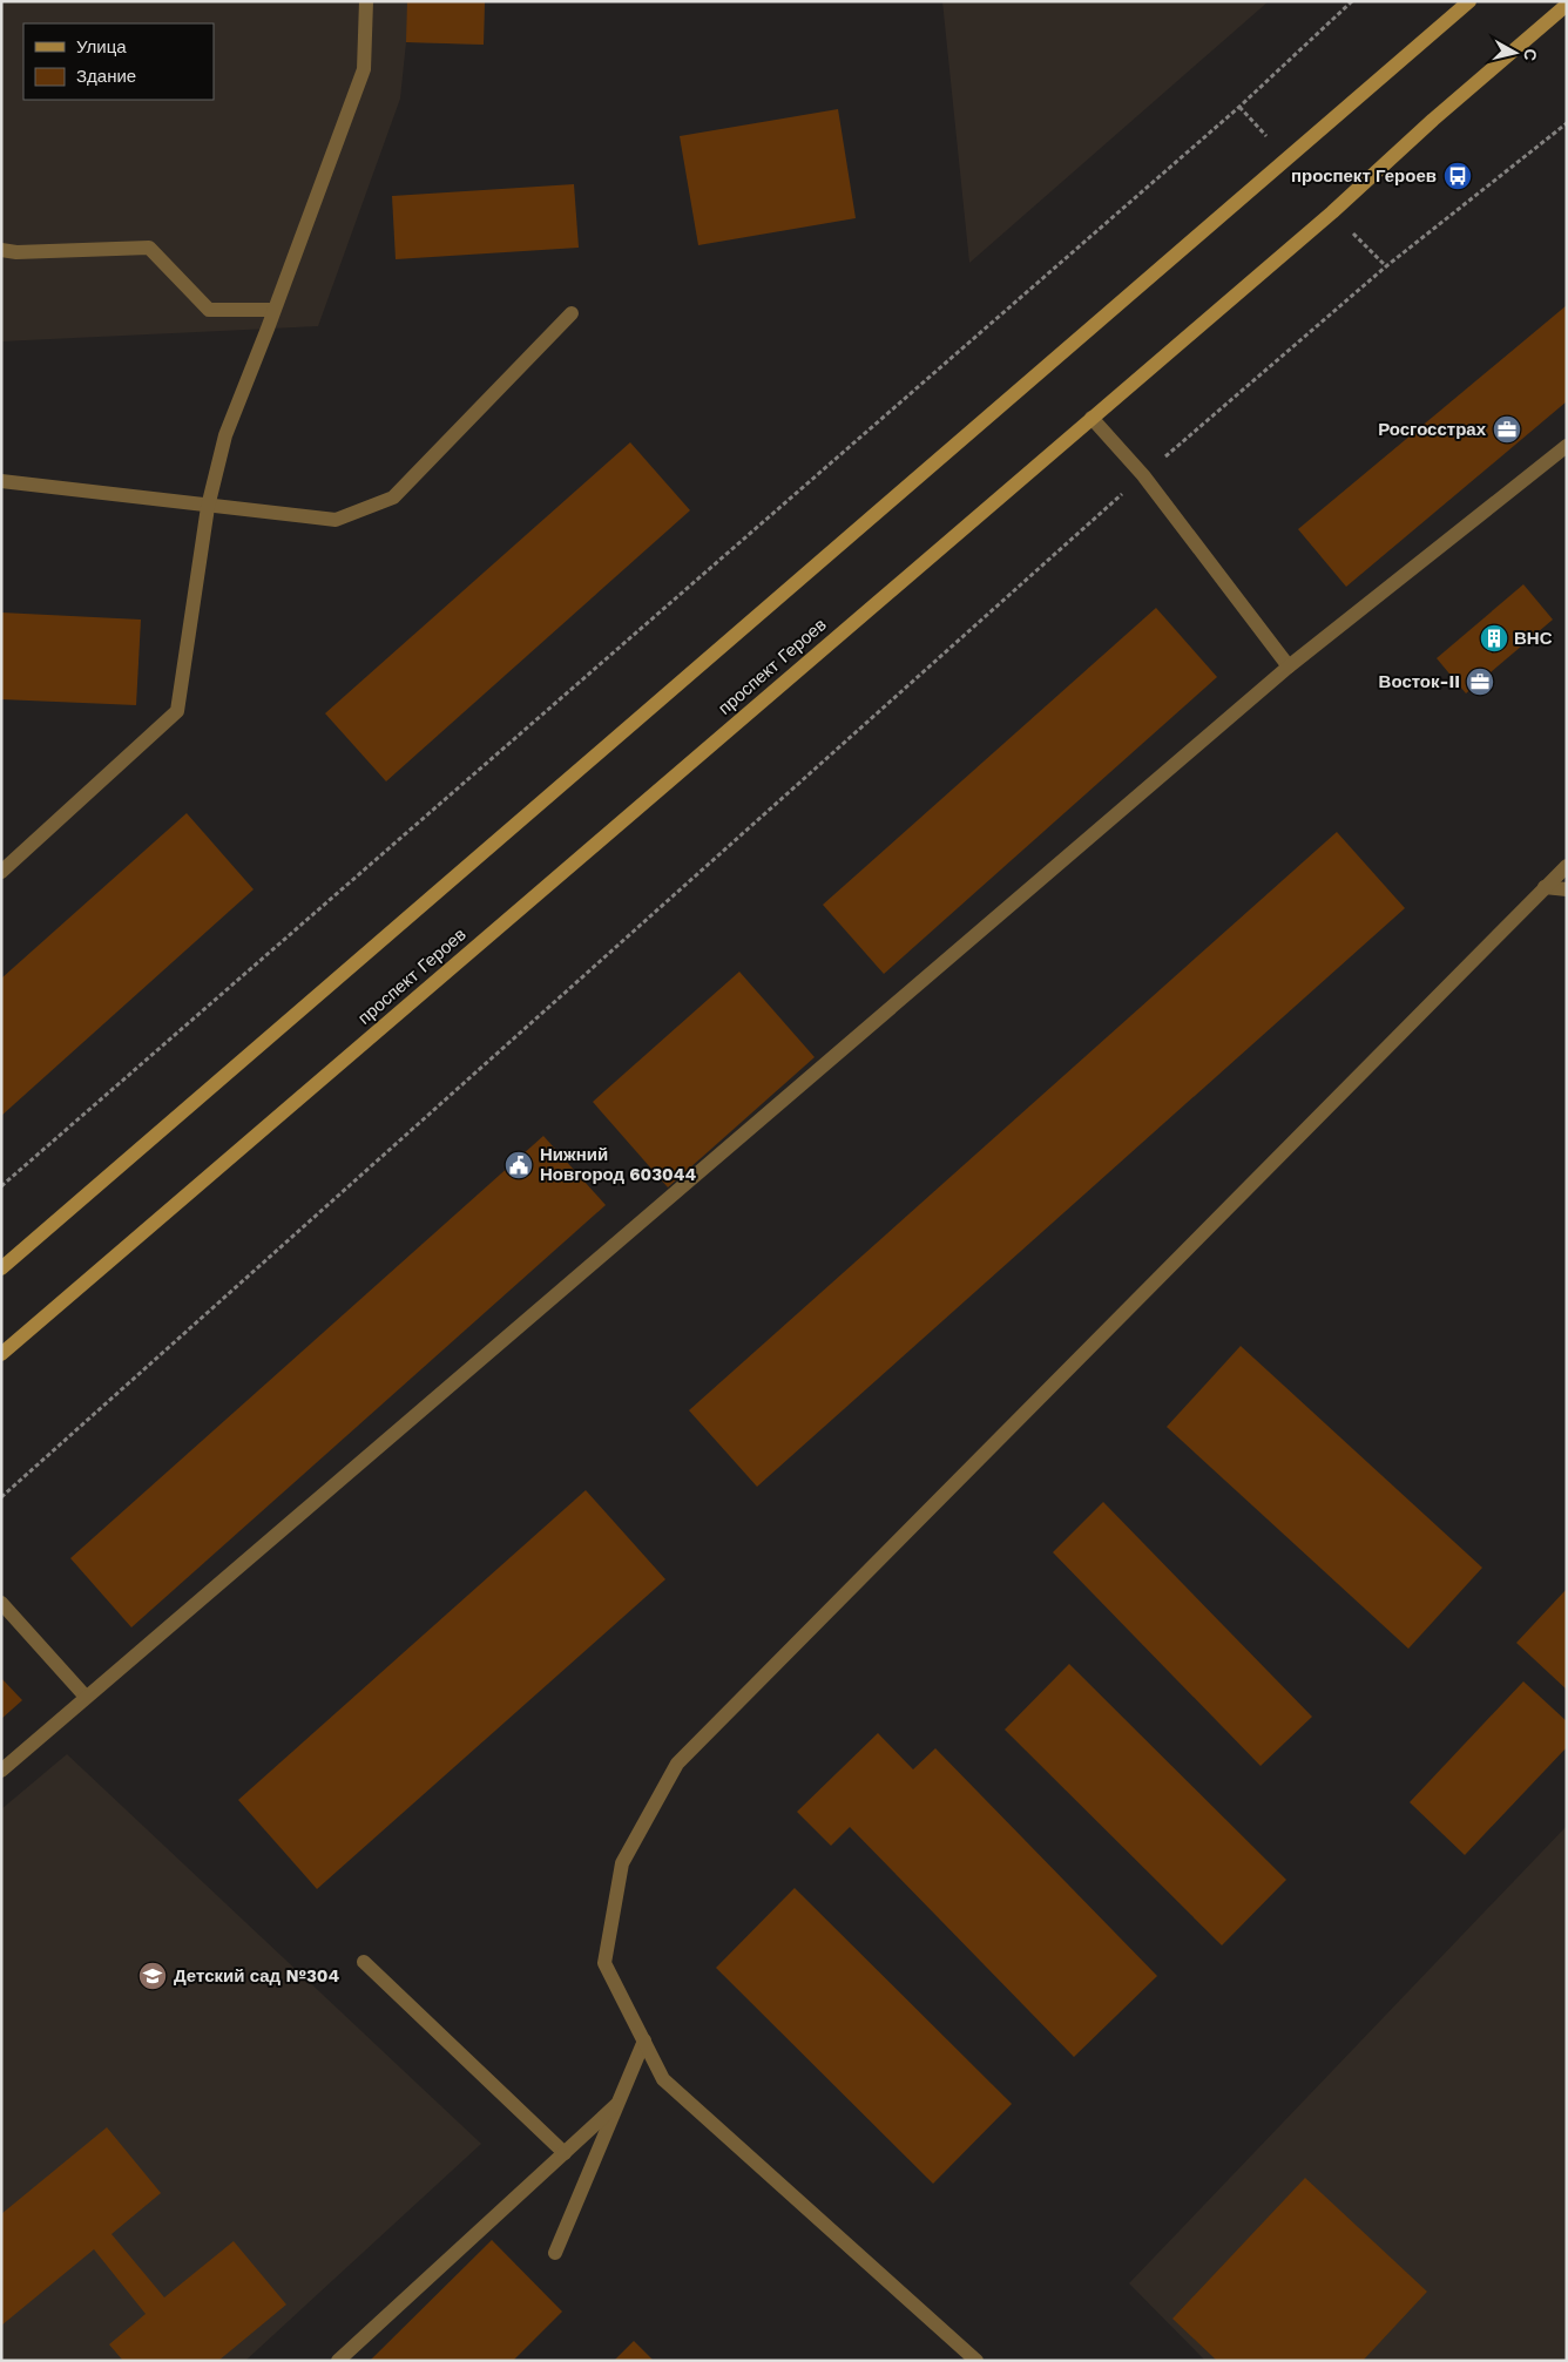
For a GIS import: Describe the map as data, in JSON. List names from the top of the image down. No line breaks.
{"streets":{"main road":["проспект Героев"]},"places":{"bus stop":["проспект Героев"],"office":["Росгосстрах","Восток-II"],"building":["ВНС"],"public building":["Нижний Новгород 603044"],"school or university":["Детский сад №304"]},"legend":["Улица","Здание"],"north":"right"}
